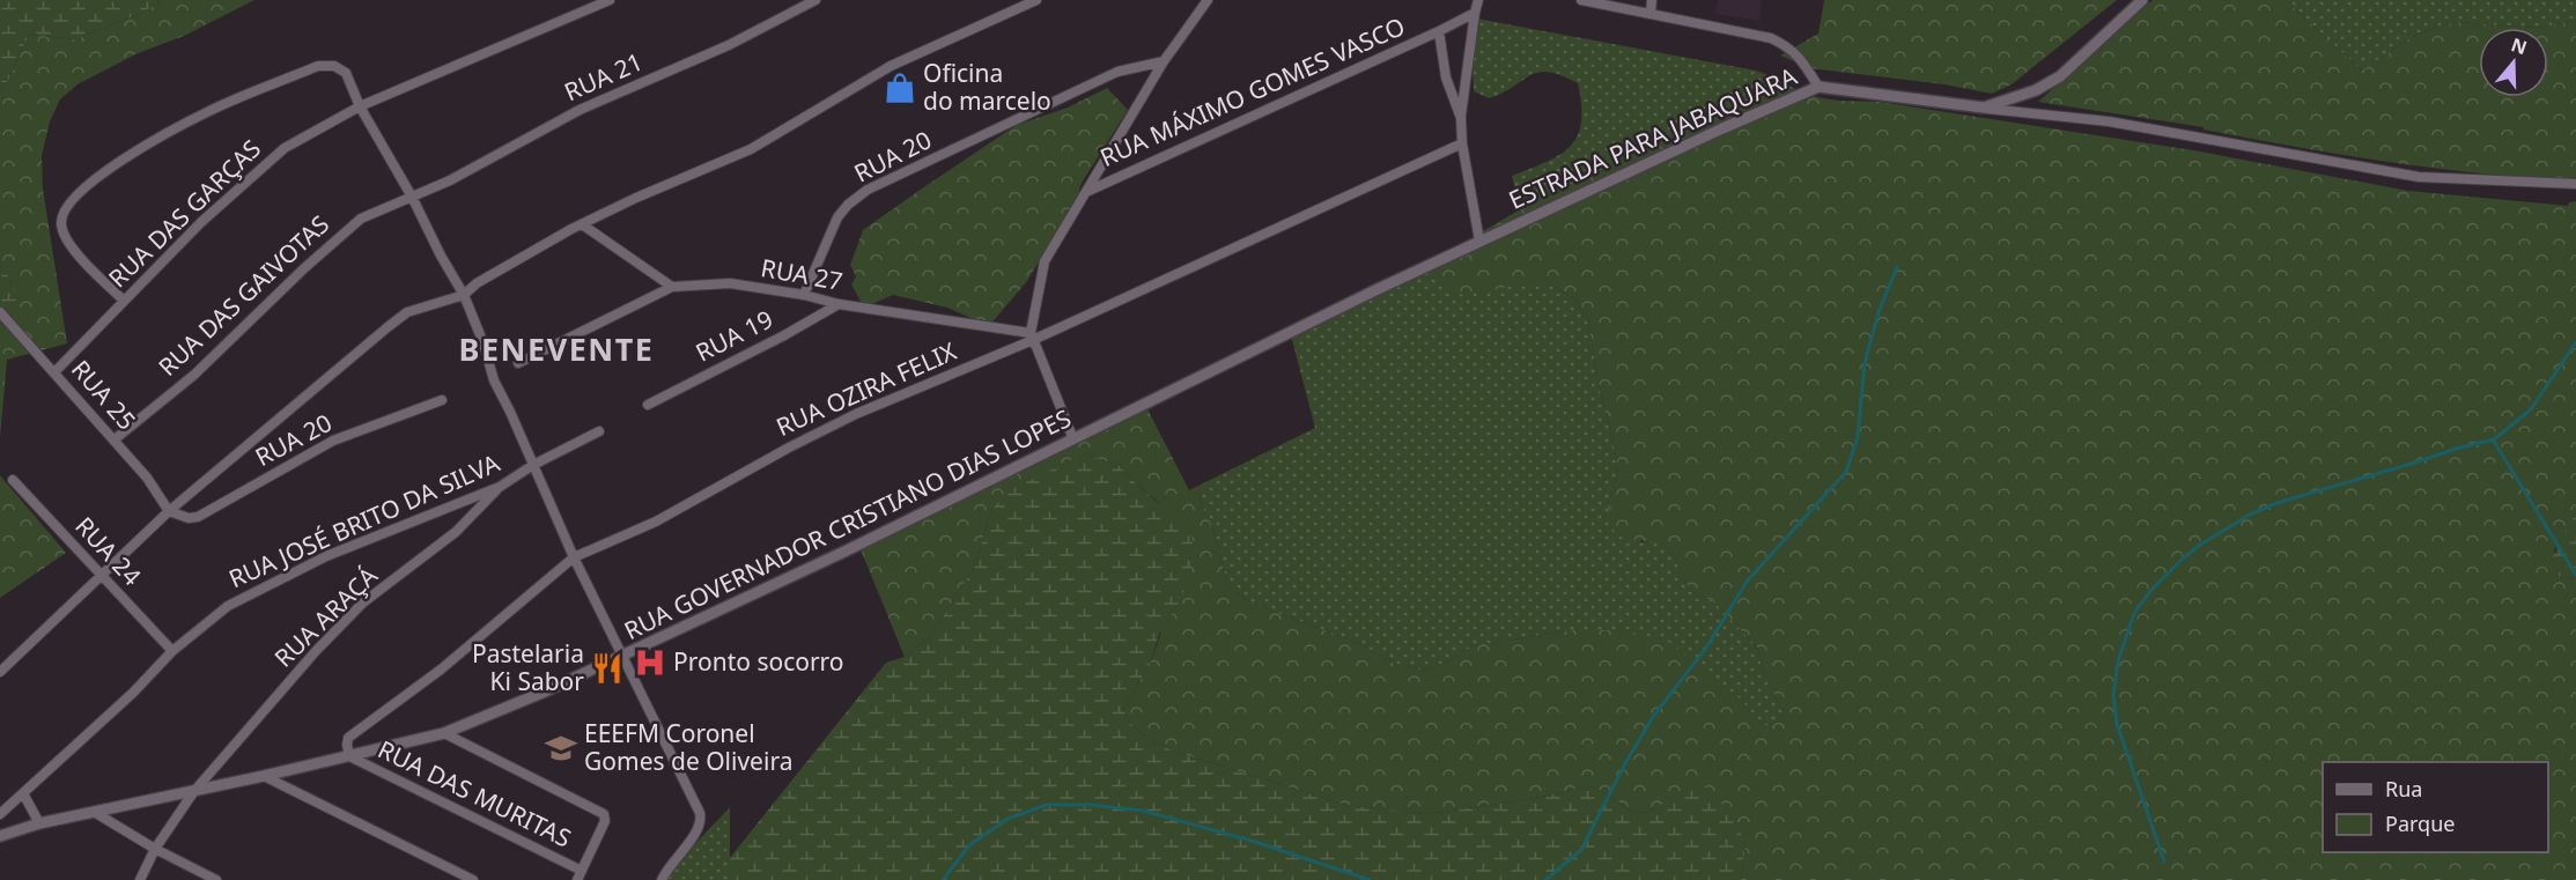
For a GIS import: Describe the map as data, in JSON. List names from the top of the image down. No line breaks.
{"streets":{"street":["RUA 21","RUA MÁXIMO GOMES VASCO","ESTRADA PARA JABAQUARA","RUA 20","RUA DAS GARÇAS","RUA 27","RUA DAS GAIVOTAS","RUA 19","RUA OZIRA FELIX","RUA 25","RUA JOSÉ BRITO DA SILVA","RUA GOVERNADOR CRISTIANO DIAS LOPES","RUA 24","RUA ARAÇÁ","RUA DAS MURITAS"]},"crossings":[["RUA 21","RUA DAS GAIVOTAS"],["RUA MÁXIMO GOMES VASCO","ESTRADA PARA JABAQUARA"],["ESTRADA PARA JABAQUARA","RUA OZIRA FELIX"],["ESTRADA PARA JABAQUARA","RUA GOVERNADOR CRISTIANO DIAS LOPES"],["RUA 20","RUA 27"],["RUA 20","RUA 25"],["RUA DAS GARÇAS","RUA 25"],["RUA 27","RUA 19"],["RUA 27","RUA OZIRA FELIX"],["RUA DAS GAIVOTAS","RUA 25"],["RUA OZIRA FELIX","RUA GOVERNADOR CRISTIANO DIAS LOPES"],["RUA OZIRA FELIX","RUA DAS MURITAS"],["RUA JOSÉ BRITO DA SILVA","RUA 24"],["RUA JOSÉ BRITO DA SILVA","RUA ARAÇÁ"],["RUA GOVERNADOR CRISTIANO DIAS LOPES","RUA ARAÇÁ"],["RUA GOVERNADOR CRISTIANO DIAS LOPES","RUA DAS MURITAS"]],"districts":["BENEVENTE"],"places":{"shop":["Oficina do marcelo"],"hospital":["Pronto socorro"],"restaurant":["Pastelaria Ki Sabor"],"school or university":["EEEFM Coronel Gomes de Oliveira"]},"legend":["Rua","Parque"],"north":"top"}
